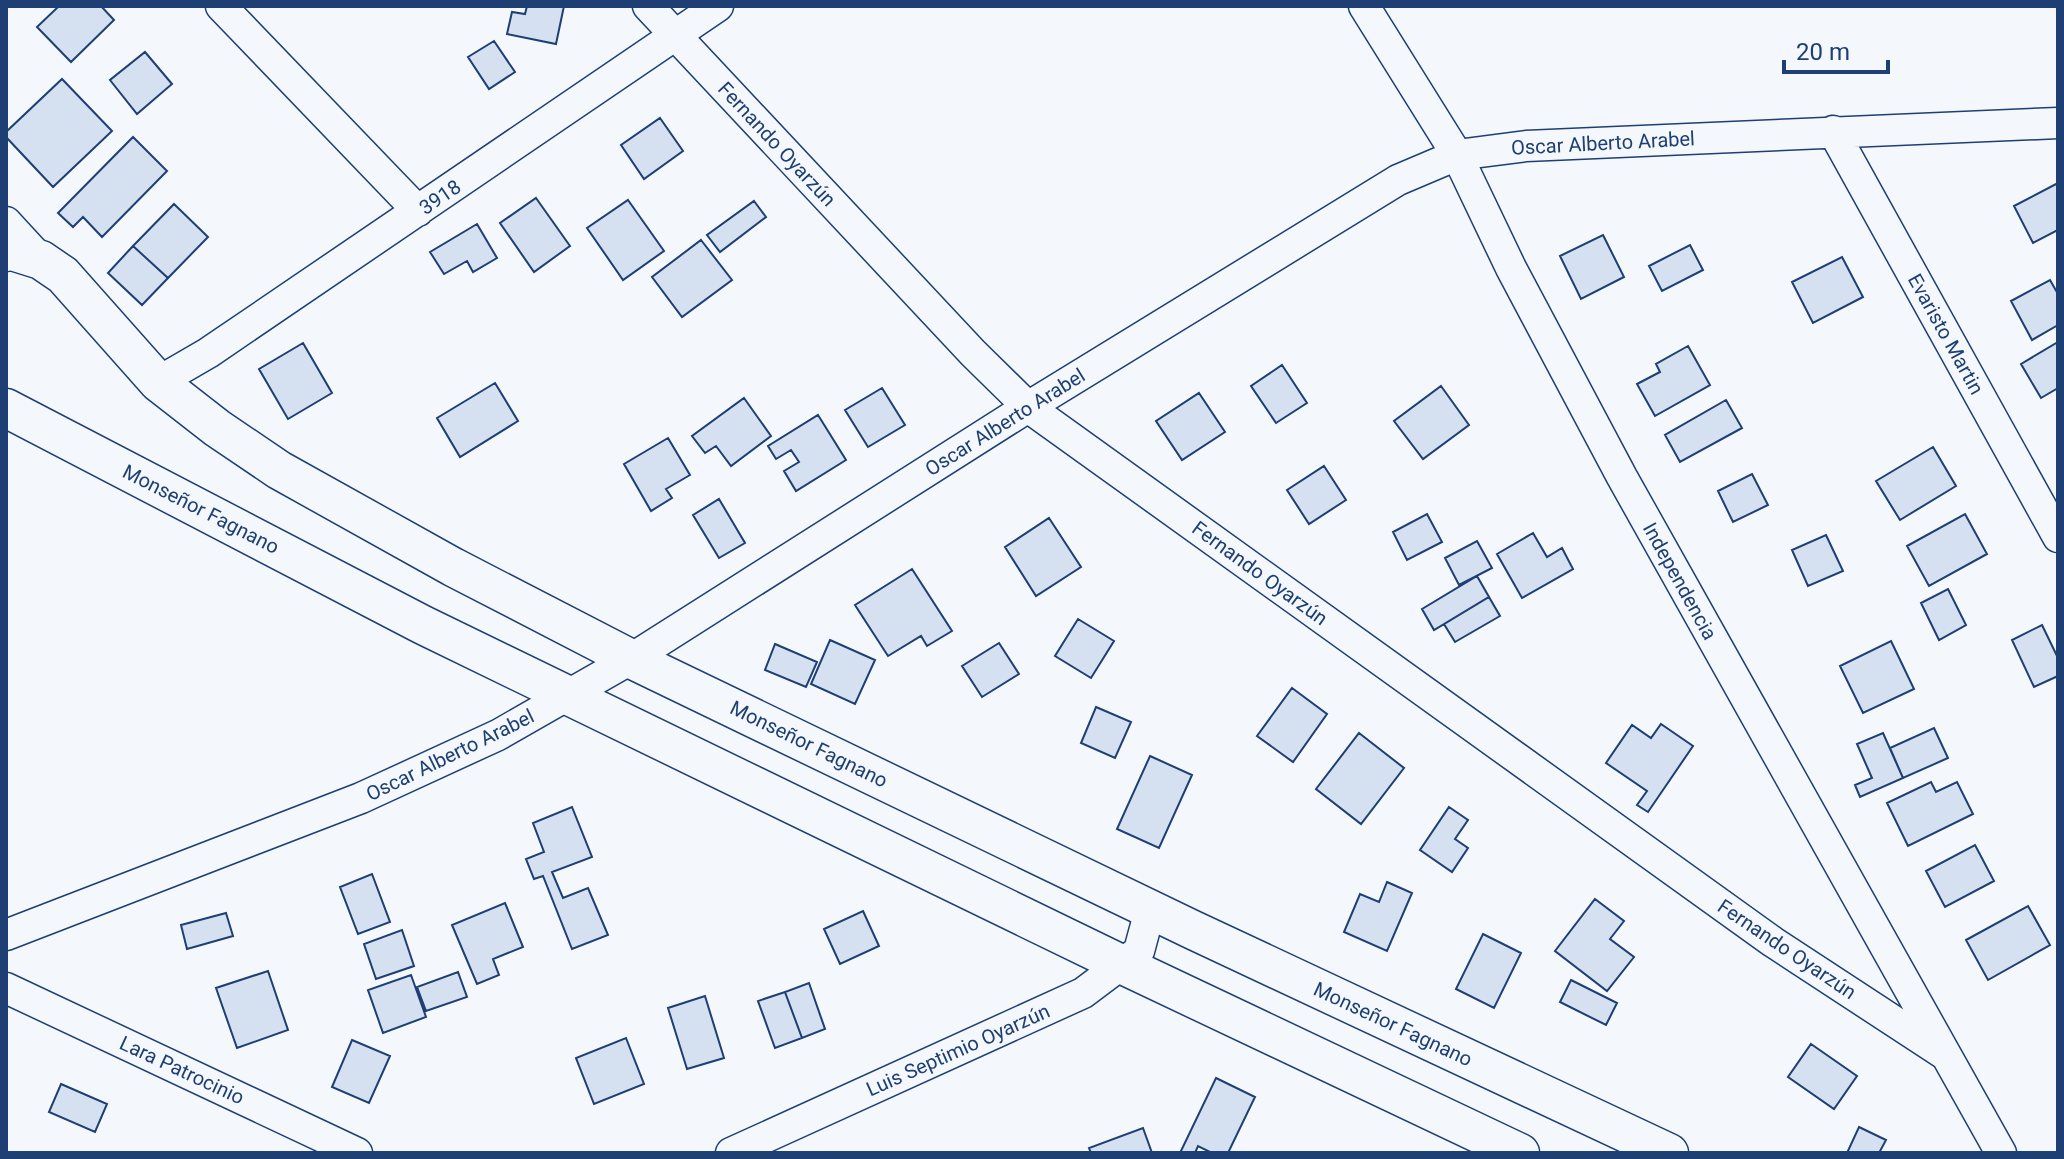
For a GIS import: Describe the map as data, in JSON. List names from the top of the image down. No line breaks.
{"streets":{"street":["Oscar Alberto Arabel","Fernando Oyarzún","3918","Evaristo Martin","Monseñor Fagnano","Independencia","Luis Septimio Oyarzún","Lara Patrocinio"]},"crossings":[["Oscar Alberto Arabel","Fernando Oyarzún"],["Oscar Alberto Arabel","Evaristo Martin"],["Oscar Alberto Arabel","Monseñor Fagnano"],["Oscar Alberto Arabel","Independencia"],["Fernando Oyarzún","3918"],["Fernando Oyarzún","Independencia"],["3918","Monseñor Fagnano"],["Monseñor Fagnano","Luis Septimio Oyarzún"]],"scale_bar":"20 m"}
